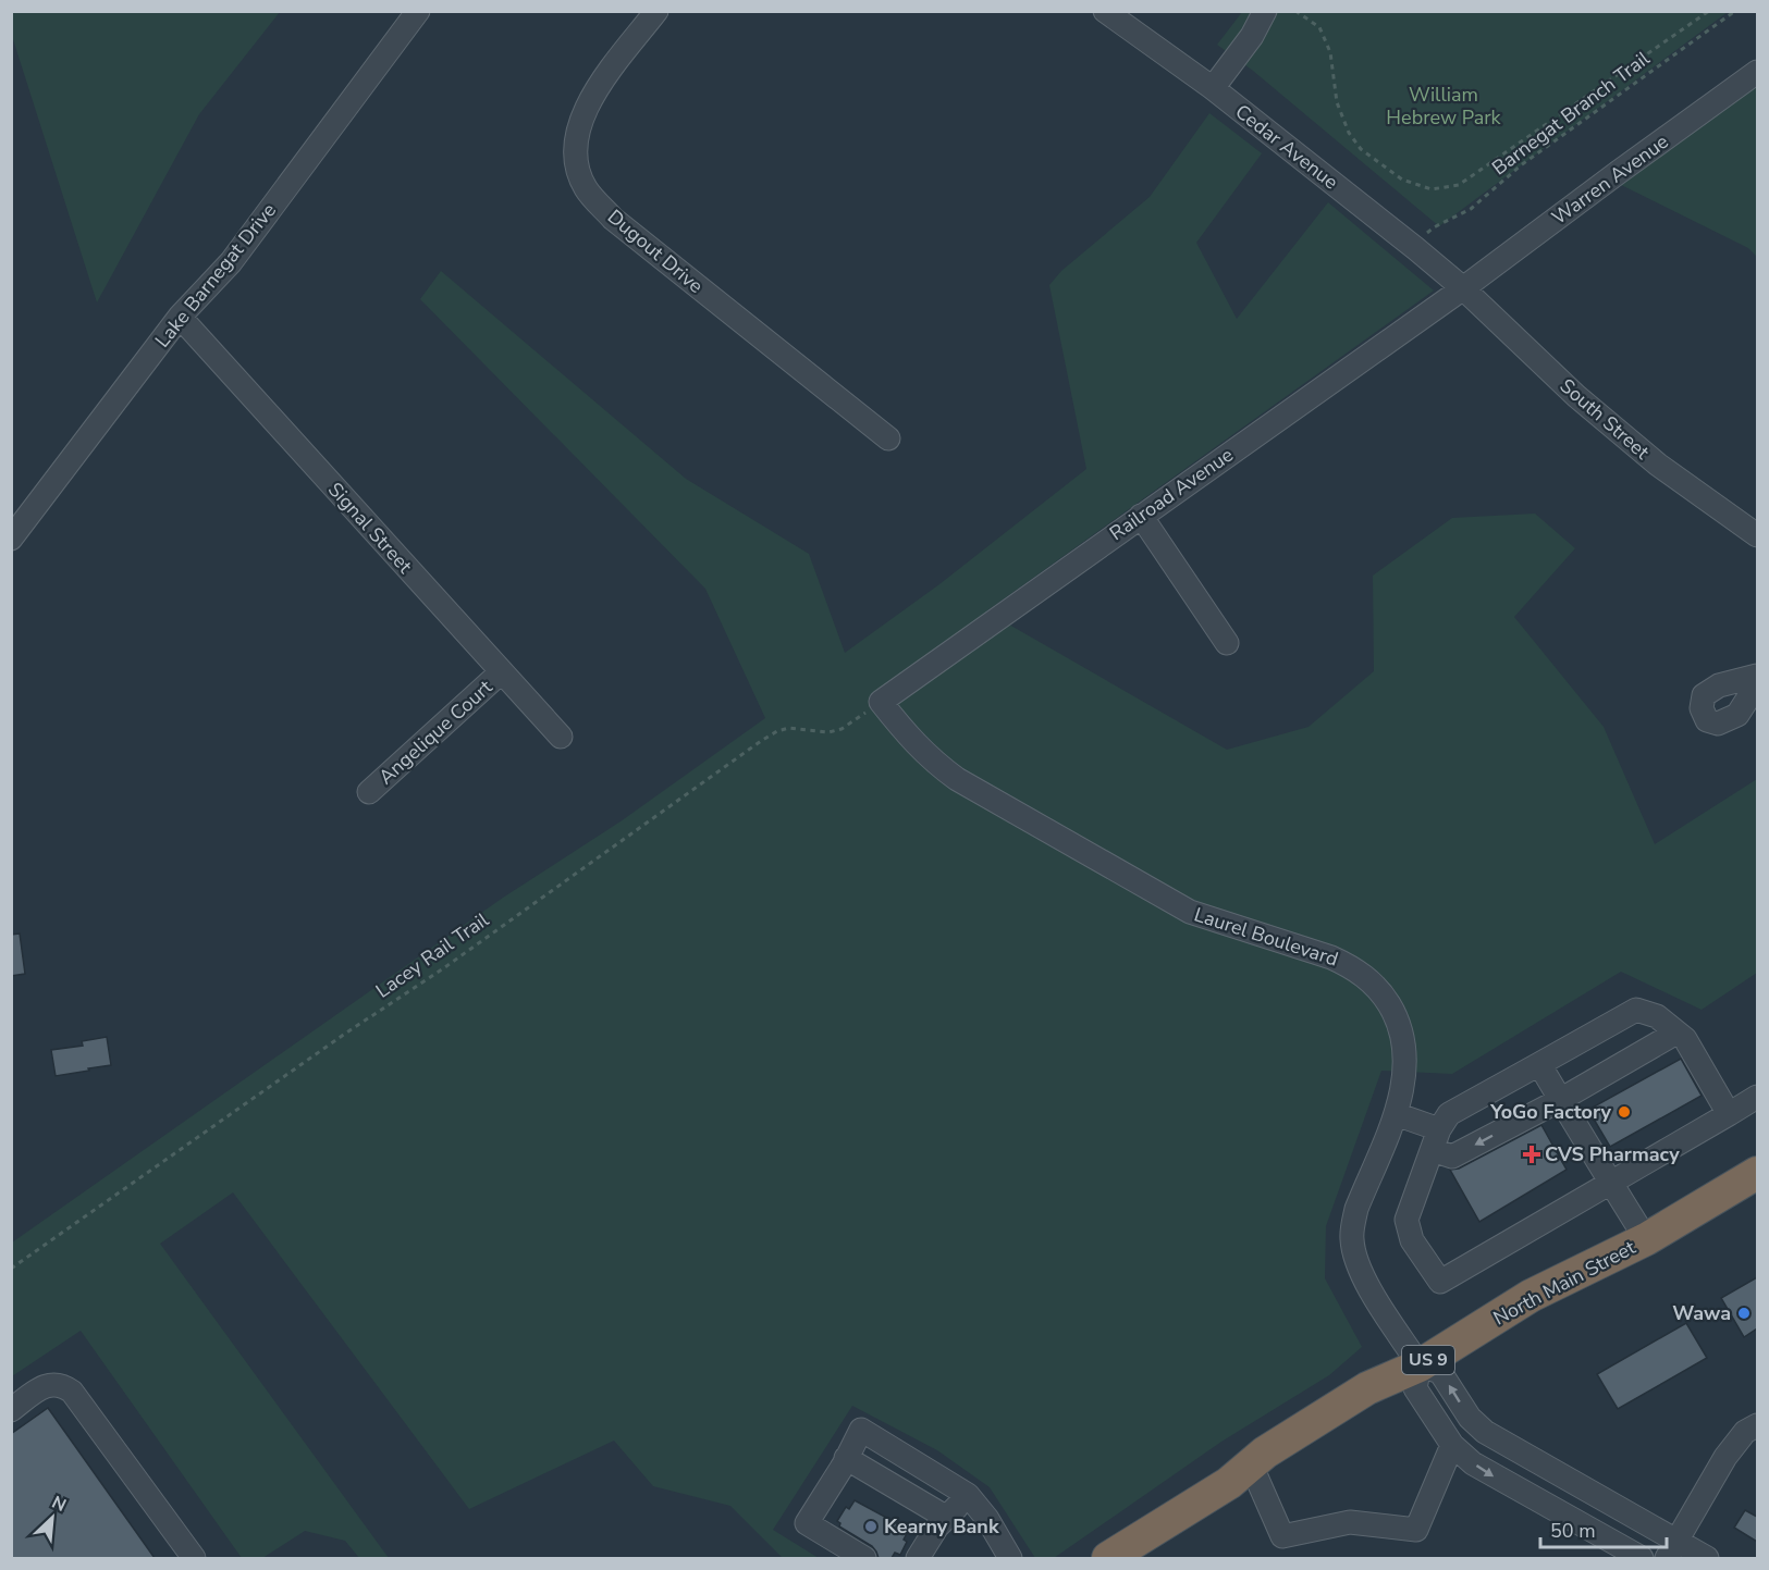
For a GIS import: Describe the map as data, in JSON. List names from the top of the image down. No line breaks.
{"streets":{"highway":["North Main Street","US 9"],"street":["Cedar Avenue","Warren Avenue","Dugout Drive","Lake Barnegat Drive","South Street","Railroad Avenue","Signal Street","Angelique Court","Laurel Boulevard"],"path":["Barnegat Branch Trail","Lacey Rail Trail"]},"crossings":[["Cedar Avenue","Warren Avenue"],["Cedar Avenue","South Street"],["Cedar Avenue","Railroad Avenue"],["Warren Avenue","South Street"],["Warren Avenue","Railroad Avenue"],["Lake Barnegat Drive","Signal Street"],["South Street","Railroad Avenue"],["Railroad Avenue","Laurel Boulevard"],["Railroad Avenue","Lacey Rail Trail"],["Signal Street","Angelique Court"],["Laurel Boulevard","Lacey Rail Trail"],["Laurel Boulevard","North Main Street"]],"parks":["William Hebrew Park"],"places":{"other":["YoGo Factory","Wawa","Kearny Bank"],"health":["CVS Pharmacy"]},"scale_bar":"50 m","north":"top right"}
